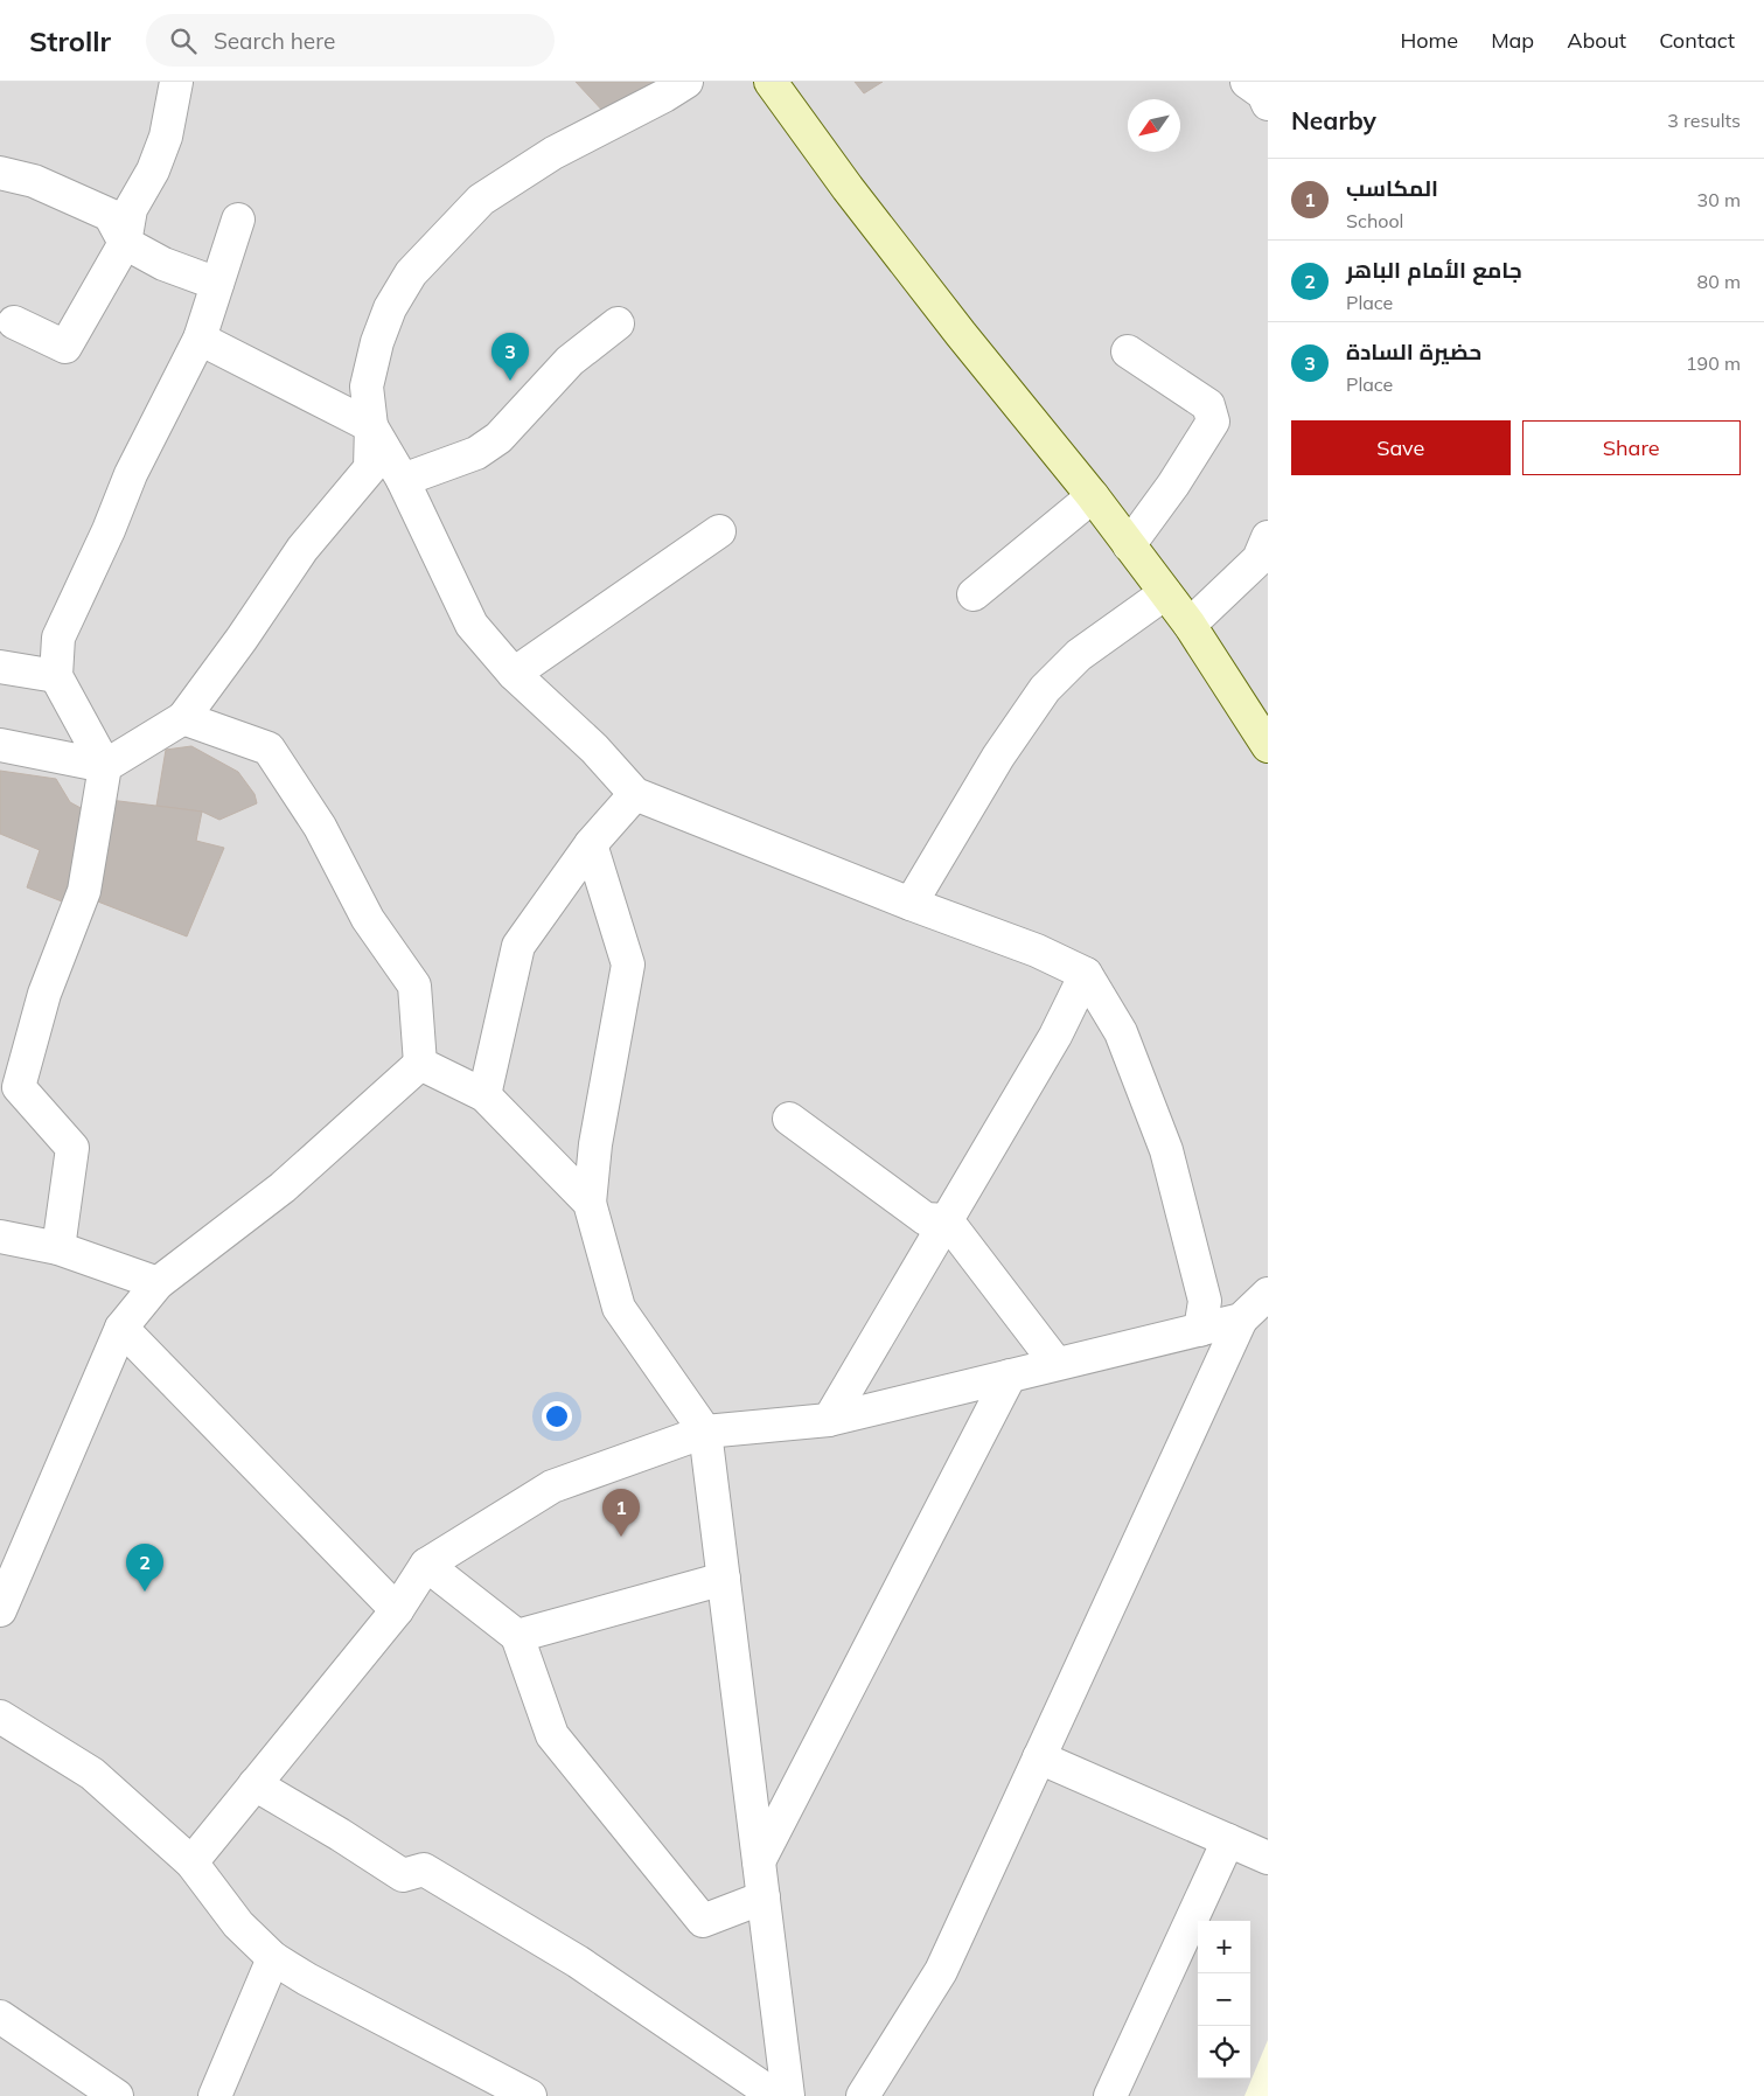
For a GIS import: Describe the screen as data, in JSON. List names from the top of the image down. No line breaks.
{"north":"bottom left","page":{"header":"Strollr","search":"Search here","nav":["Home","Map","About","Contact"],"heading":["Nearby","3 results"],"list":[{"mark":"1","name":"المكاسب","note":"School","value":"30 m"},{"mark":"2","name":"جامع الأمام الباهر","note":"Place","value":"80 m"},{"mark":"3","name":"حضيرة السادة","note":"Place","value":"190 m"}],"pins":["3","1","2"],"buttons":["Save","Share"],"map_buttons":["+","−"]}}
